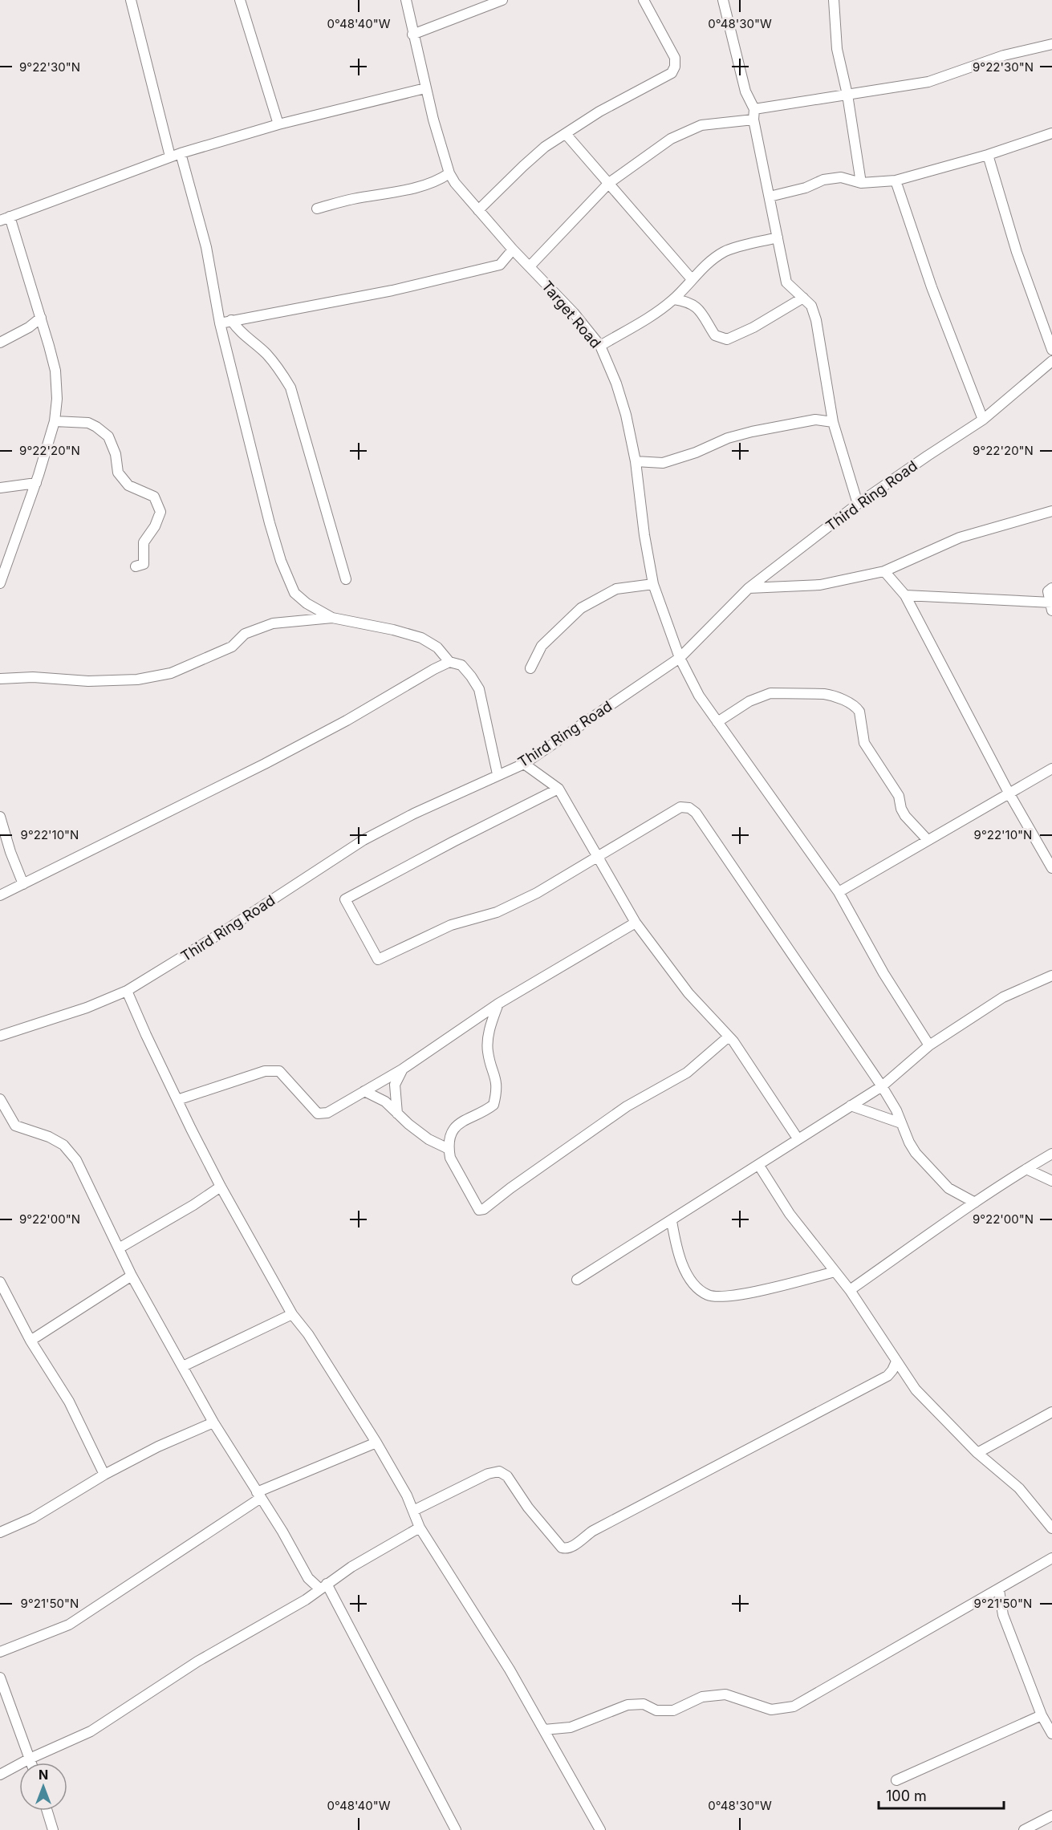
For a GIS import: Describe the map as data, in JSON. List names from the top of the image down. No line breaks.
{"streets":{"street":["Target Road","Third Ring Road"]},"crossings":[["Target Road","Third Ring Road"]],"scale_bar":"100 m","north":"top","coordinates":["0°48'40\"W","0°48'30\"W","9°22'30\"N","9°22'20\"N","9°22'10\"N","9°22'00\"N","9°21'50\"N"]}
